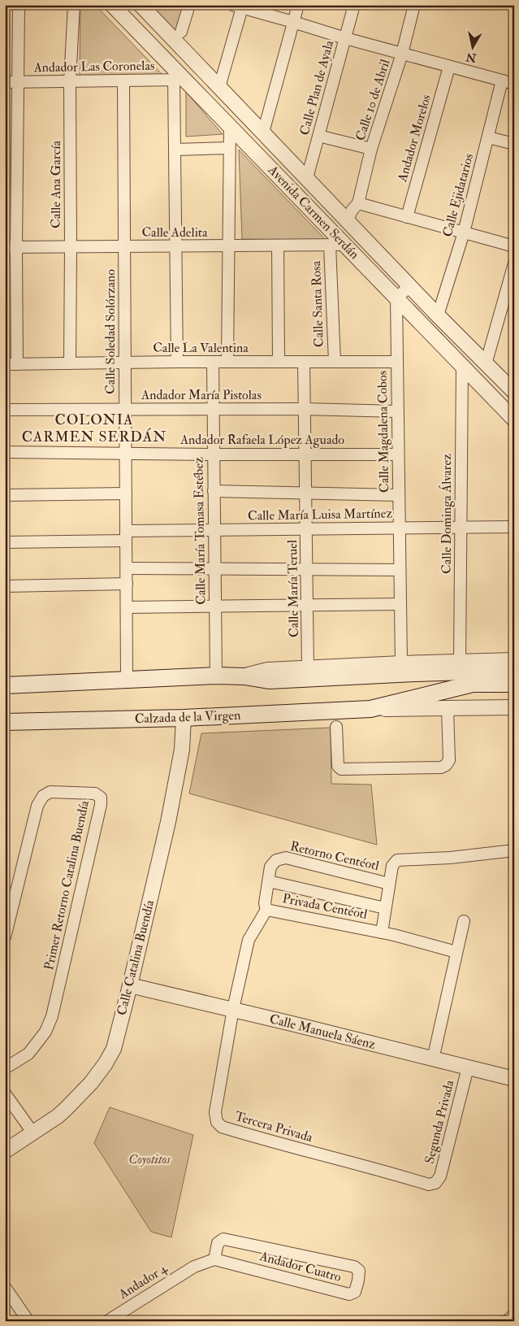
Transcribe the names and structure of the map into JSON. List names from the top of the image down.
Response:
{
  "streets": {
    "main road": ["Calzada de la Virgen"],
    "street": [
      "Andador Las Coronelas",
      "Calle Plan de Ayala",
      "Calle 10 de Abril",
      "Andador Morelos",
      "Calle Ana García",
      "Calle Ejidatarios",
      "Avenida Carmen Serdán",
      "Calle Adelita",
      "Calle Santa Rosa",
      "Calle Soledad Solórzano",
      "Calle La Valentina",
      "Andador María Pistolas",
      "Calle Magdalena Cobos",
      "Andador Rafaela López Aguado",
      "Calle Dominga Álvarez",
      "Calle María Luisa Martínez",
      "Calle María Tomasa Estébez",
      "Calle María Teruel",
      "Retorno Centéotl",
      "Primer Retorno Catalina Buendía",
      "Privada Centéotl",
      "Calle Catalina Buendía",
      "Calle Manuela Sáenz",
      "Segunda Privada",
      "Tercera Privada",
      "Andador Cuatro",
      "Andador 4"
    ]
  },
  "crossings": [
    ["Andador Las Coronelas", "Calle Ana García"],
    ["Andador Las Coronelas", "Avenida Carmen Serdán"],
    ["Andador Las Coronelas", "Calle Soledad Solórzano"],
    ["Calle Plan de Ayala", "Avenida Carmen Serdán"],
    ["Calle 10 de Abril", "Avenida Carmen Serdán"],
    ["Calle Ana García", "Calle Adelita"],
    ["Calle Ana García", "Calle La Valentina"],
    ["Calle Ejidatarios", "Avenida Carmen Serdán"],
    ["Avenida Carmen Serdán", "Calle Adelita"],
    ["Avenida Carmen Serdán", "Calle Magdalena Cobos"],
    ["Avenida Carmen Serdán", "Calle Dominga Álvarez"],
    ["Calle Adelita", "Calle Santa Rosa"],
    ["Calle Adelita", "Calle Soledad Solórzano"],
    ["Calle Santa Rosa", "Calle La Valentina"],
    ["Calle Soledad Solórzano", "Calle La Valentina"],
    ["Calle Soledad Solórzano", "Andador María Pistolas"],
    ["Calle Soledad Solórzano", "Andador Rafaela López Aguado"],
    ["Calle Soledad Solórzano", "Calle María Luisa Martínez"],
    ["Calle La Valentina", "Calle Magdalena Cobos"],
    ["Calle La Valentina", "Calle María Tomasa Estébez"],
    ["Calle La Valentina", "Calle María Teruel"],
    ["Andador María Pistolas", "Calle Magdalena Cobos"],
    ["Andador María Pistolas", "Calle María Tomasa Estébez"],
    ["Andador María Pistolas", "Calle María Teruel"],
    ["Calle Magdalena Cobos", "Andador Rafaela López Aguado"],
    ["Calle Magdalena Cobos", "Calle María Luisa Martínez"],
    ["Andador Rafaela López Aguado", "Calle María Tomasa Estébez"],
    ["Andador Rafaela López Aguado", "Calle María Teruel"],
    ["Calle Dominga Álvarez", "Calle María Luisa Martínez"],
    ["Calle María Luisa Martínez", "Calle María Tomasa Estébez"],
    ["Calle María Luisa Martínez", "Calle María Teruel"],
    ["Calzada de la Virgen", "Calle Catalina Buendía"],
    ["Retorno Centéotl", "Privada Centéotl"],
    ["Privada Centéotl", "Calle Manuela Sáenz"],
    ["Privada Centéotl", "Tercera Privada"],
    ["Calle Catalina Buendía", "Calle Manuela Sáenz"],
    ["Calle Manuela Sáenz", "Segunda Privada"],
    ["Calle Manuela Sáenz", "Tercera Privada"],
    ["Segunda Privada", "Tercera Privada"],
    ["Andador Cuatro", "Andador 4"]
  ],
  "districts": ["COLONIA CARMEN SERDÁN"],
  "parks": ["Coyotitos"],
  "north": "bottom"
}
